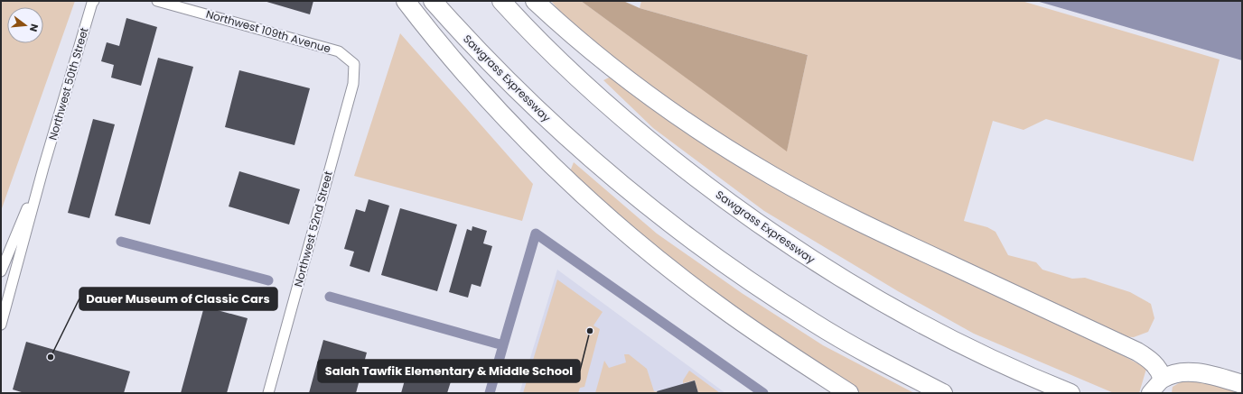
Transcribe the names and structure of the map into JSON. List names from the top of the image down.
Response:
{
  "streets": {
    "highway": ["Sawgrass Expressway"],
    "street": ["Northwest 109th Avenue", "Northwest 50th Street", "Northwest 52nd Street"]
  },
  "crossings": [
    ["Northwest 109th Avenue", "Northwest 52nd Street"]
  ],
  "places": ["Salah Tawfik Elementary & Middle School", "Dauer Museum of Classic Cars"],
  "north": "right"
}
